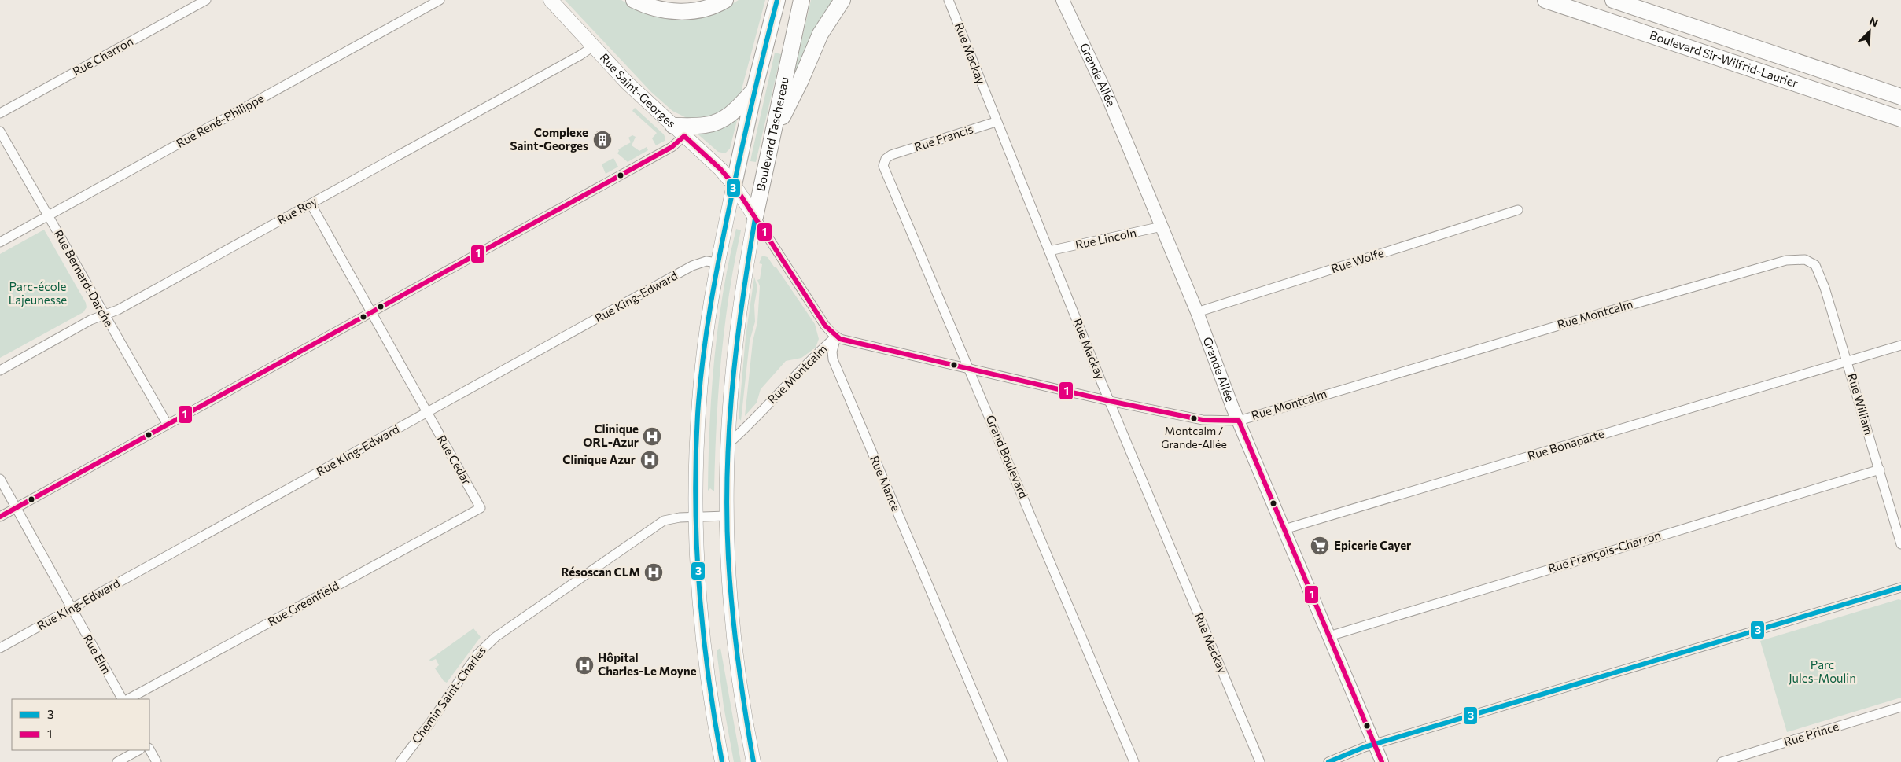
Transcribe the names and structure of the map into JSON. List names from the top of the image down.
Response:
{
  "streets": {
    "highway": ["Boulevard Sir-Wilfrid-Laurier", "Boulevard Taschereau"],
    "main road": ["Grande Allée", "Rue Saint-Georges"],
    "street": [
      "Rue Mackay",
      "Rue Charron",
      "Rue René-Philippe",
      "Rue Francis",
      "Rue Roy",
      "Rue Lincoln",
      "Rue Wolfe",
      "Rue Bernard-Darche",
      "Rue King-Edward",
      "Rue Montcalm",
      "Rue William",
      "Rue Bonaparte",
      "Grand Boulevard",
      "Rue Cedar",
      "Rue Mance",
      "Rue François-Charron",
      "Rue Greenfield",
      "Rue Elm",
      "Chemin Saint-Charles",
      "Rue Prince"
    ]
  },
  "crossings": [
    ["Rue Mackay", "Rue Francis"],
    ["Rue Mackay", "Rue Lincoln"],
    ["Rue Mackay", "Rue Montcalm"],
    ["Grande Allée", "Rue Lincoln"],
    ["Grande Allée", "Rue Wolfe"],
    ["Grande Allée", "Rue Montcalm"],
    ["Grande Allée", "Rue Bonaparte"],
    ["Grande Allée", "Rue François-Charron"],
    ["Rue Saint-Georges", "Boulevard Taschereau"],
    ["Rue Saint-Georges", "Rue Roy"],
    ["Rue René-Philippe", "Rue Bernard-Darche"],
    ["Boulevard Taschereau", "Rue Montcalm"],
    ["Boulevard Taschereau", "Chemin Saint-Charles"],
    ["Rue Francis", "Grand Boulevard"],
    ["Rue Roy", "Rue Bernard-Darche"],
    ["Rue Roy", "Rue Cedar"],
    ["Rue King-Edward", "Rue Cedar"],
    ["Rue King-Edward", "Rue Elm"],
    ["Rue Montcalm", "Rue William"],
    ["Rue Montcalm", "Grand Boulevard"],
    ["Rue Montcalm", "Rue Mance"],
    ["Rue William", "Rue Bonaparte"],
    ["Rue William", "Rue François-Charron"],
    ["Rue Cedar", "Rue Greenfield"]
  ],
  "parks": ["Parc-école Lajeunesse", "Parc Jules-Moulin"],
  "places": {
    "building": ["Complexe Saint-Georges"],
    "other": ["Montcalm / Grande-Allée"],
    "hospital": [
      "Clinique ORL-Azur",
      "Clinique Azur",
      "Résoscan CLM",
      "Hôpital Charles-Le Moyne"
    ],
    "supermarket": ["Epicerie Cayer"]
  },
  "lines": ["transit line 3", "transit line 1"],
  "legend": ["3", "1"],
  "north": "top right"
}
